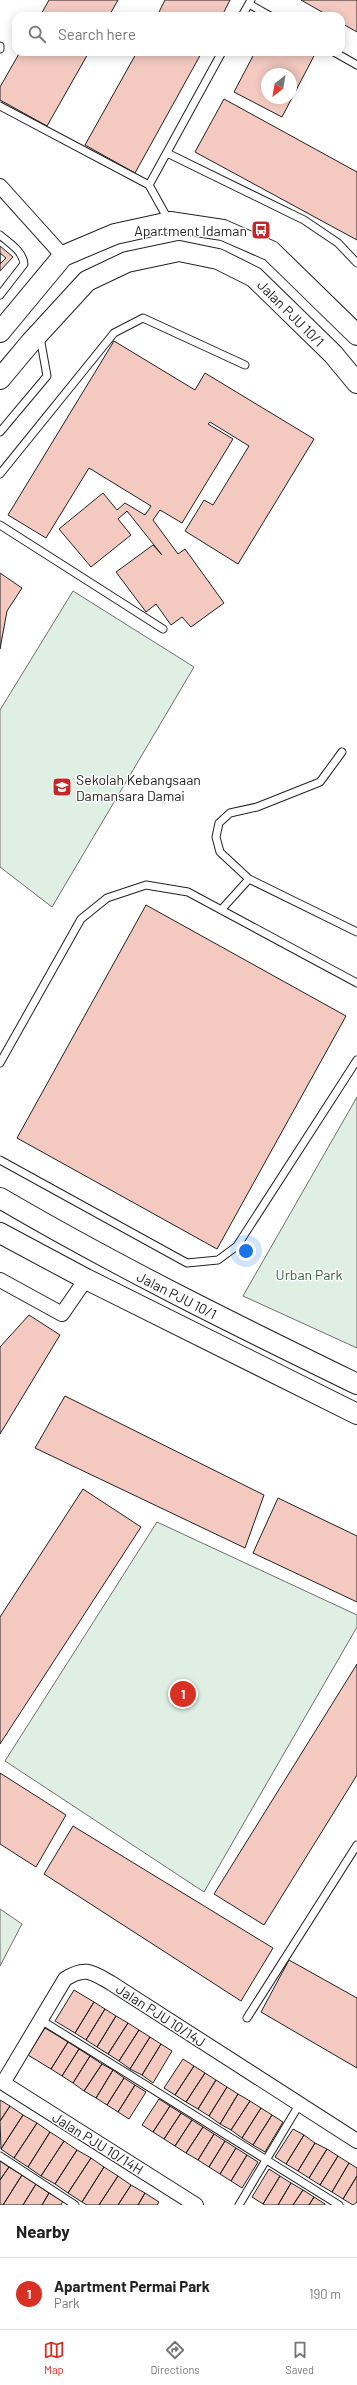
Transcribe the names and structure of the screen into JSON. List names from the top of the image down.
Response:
{
  "streets": {
    "street": ["Jalan PJU 10/1", "Jalan PJU 10/14J", "Jalan PJU 10/14H"]
  },
  "crossings": [
    ["Jalan PJU 10/14J", "Jalan PJU 10/14H"]
  ],
  "parks": ["Urban Park"],
  "places": {
    "bus stop": ["Apartment Idaman"],
    "school or university": ["Sekolah Kebangsaan Damansara Damai"]
  },
  "north": "bottom left",
  "page": {
    "search": "Search here",
    "pins": "1",
    "heading": "Nearby",
    "list": [
      {
        "mark": "1",
        "name": "Apartment Permai Park",
        "note": "Park",
        "value": "190 m"
      }
    ],
    "nav": ["Map", "Directions", "Saved"]
  }
}
